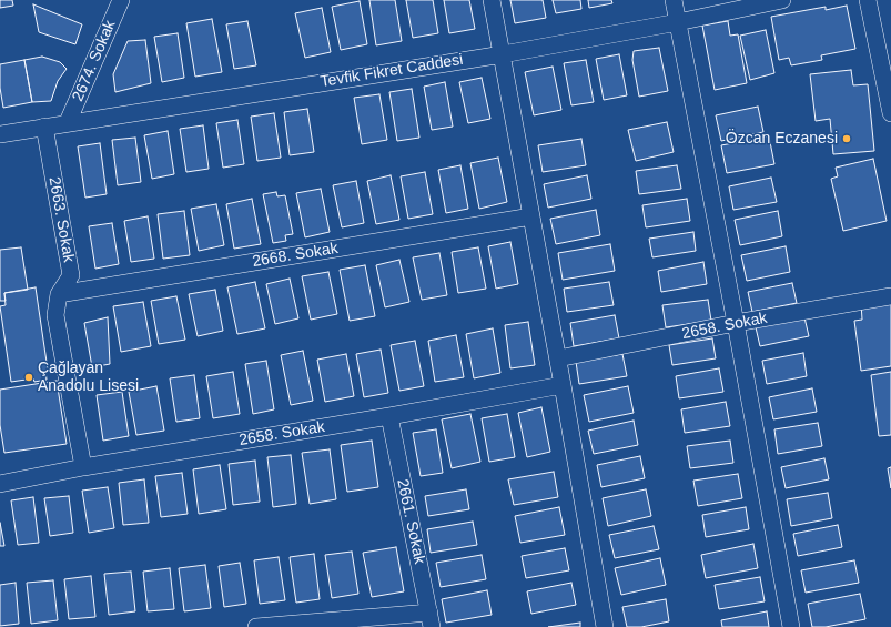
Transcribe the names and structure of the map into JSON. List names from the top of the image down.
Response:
{
  "streets": {
    "street": [
      "2674. Sokak",
      "Tevfik Fikret Caddesi",
      "2663. Sokak",
      "2668. Sokak",
      "2658. Sokak",
      "2661. Sokak"
    ]
  },
  "crossings": [
    ["2674. Sokak", "Tevfik Fikret Caddesi"],
    ["Tevfik Fikret Caddesi", "2663. Sokak"],
    ["2663. Sokak", "2668. Sokak"],
    ["2663. Sokak", "2658. Sokak"],
    ["2658. Sokak", "2661. Sokak"]
  ],
  "places": ["Özcan Eczanesi", "Çağlayan Anadolu Lisesi"]
}
